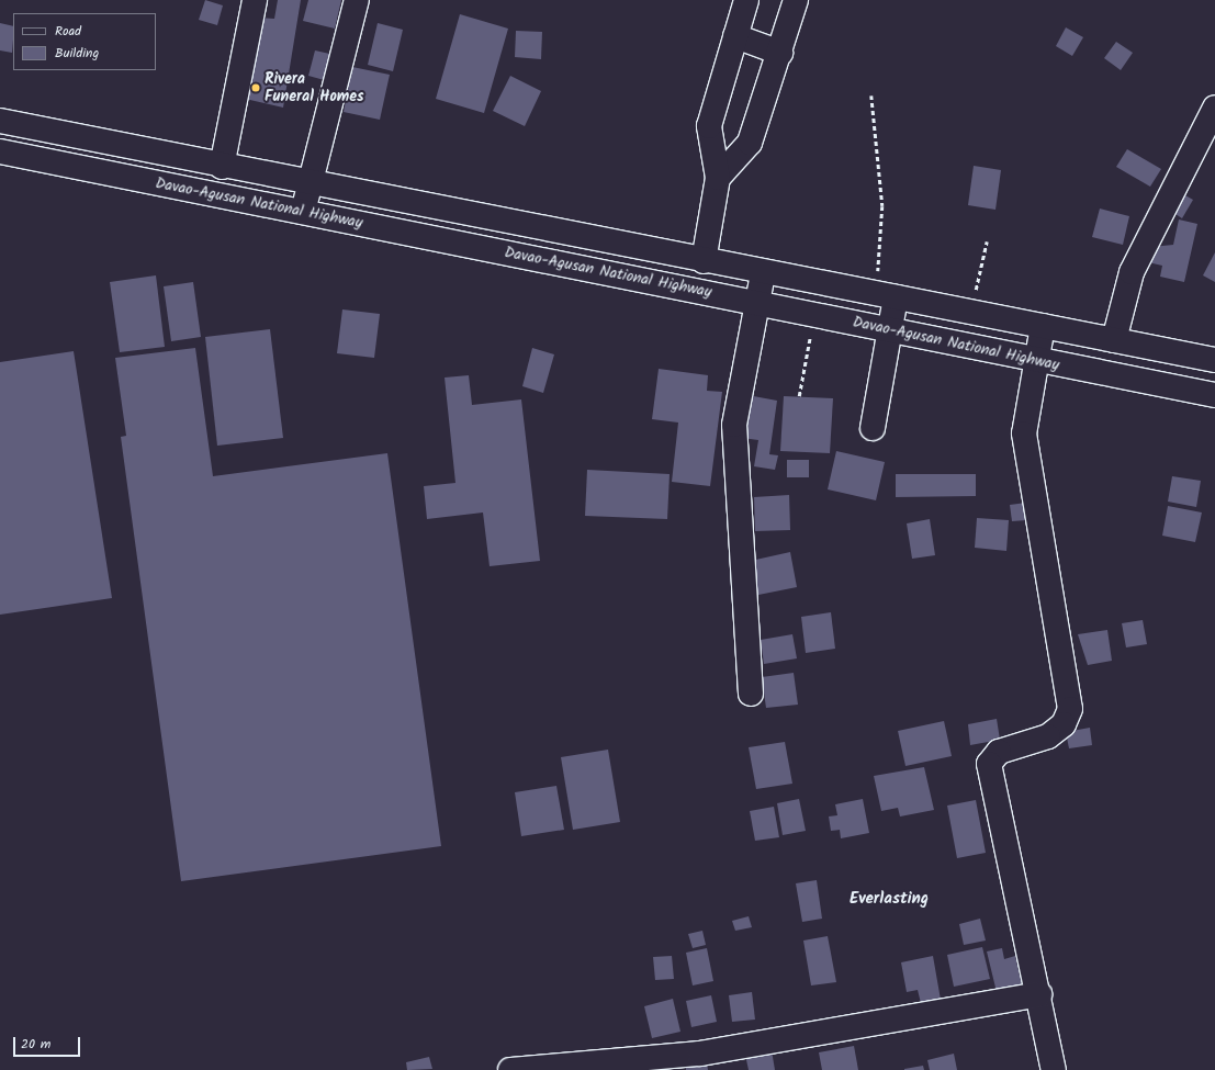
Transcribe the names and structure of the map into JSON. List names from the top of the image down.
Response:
{
  "streets": {
    "main road": ["Davao-Agusan National Highway"]
  },
  "districts": ["Everlasting"],
  "places": ["Rivera Funeral Homes"],
  "legend": ["Road", "Building"],
  "scale_bar": "20 m"
}
